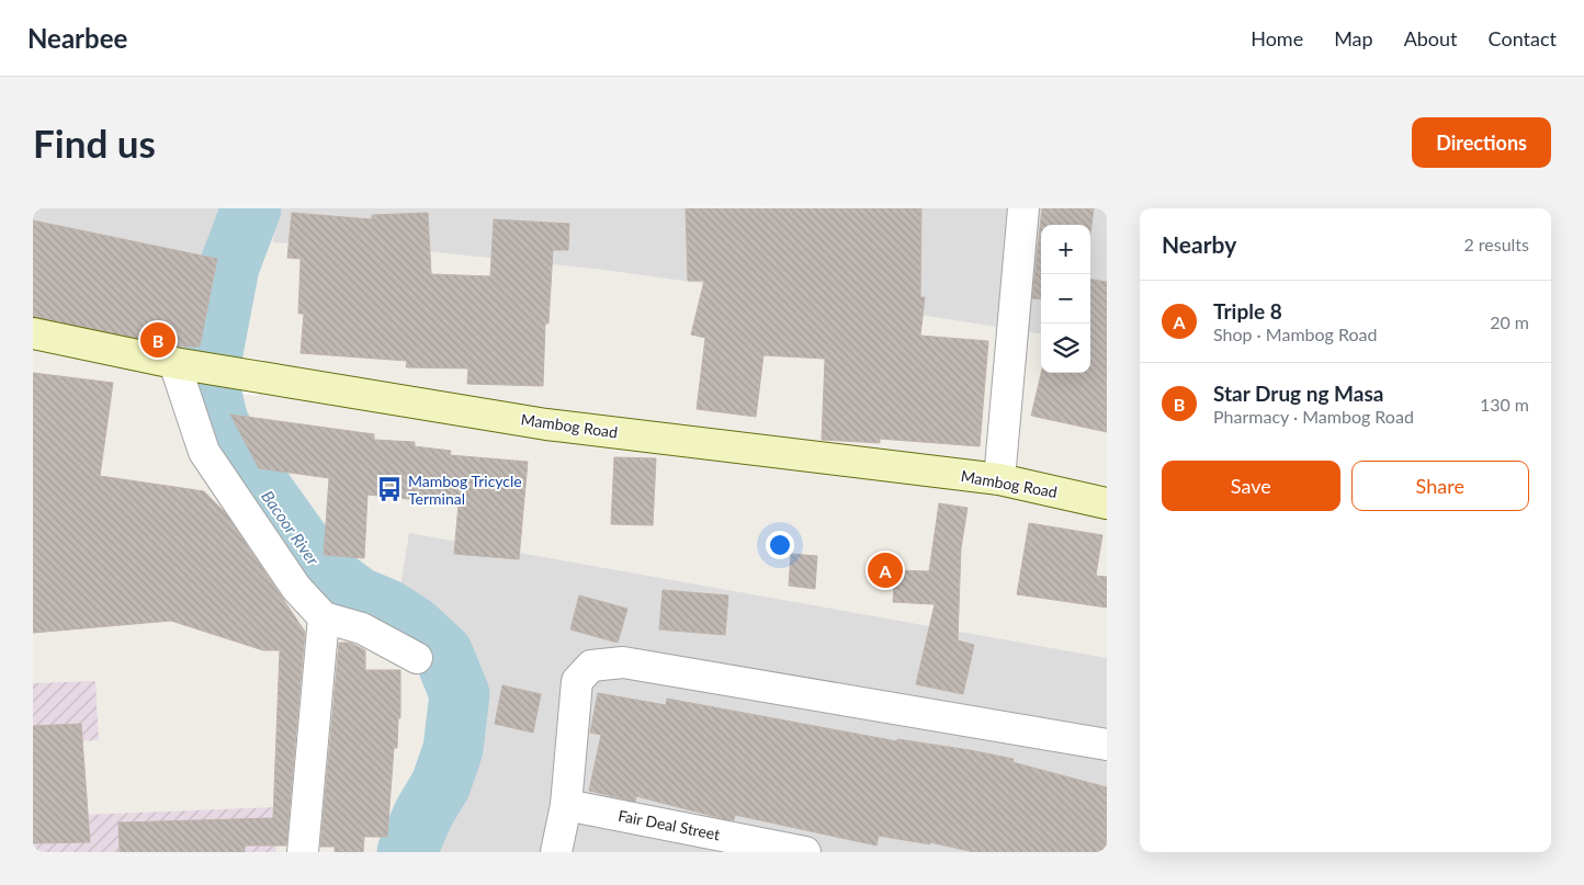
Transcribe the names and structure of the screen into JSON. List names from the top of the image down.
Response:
{
  "streets": {
    "main road": ["Mambog Road"],
    "street": ["Fair Deal Street"]
  },
  "water": ["Bacoor River"],
  "places": {
    "bus stop": ["Mambog Tricycle Terminal"]
  },
  "page": {
    "header": "Nearbee",
    "nav": [
      "Home",
      "Map",
      "About",
      "Contact"
    ],
    "buttons": [
      "Directions",
      ["Save", "Share"]
    ],
    "title": "Find us",
    "heading": ["Nearby", "2 results"],
    "map_buttons": ["+", "−"],
    "list": [
      {
        "mark": "A",
        "name": "Triple 8",
        "note": "Shop · Mambog Road",
        "value": "20 m"
      },
      {
        "mark": "B",
        "name": "Star Drug ng Masa",
        "note": "Pharmacy · Mambog Road",
        "value": "130 m"
      }
    ],
    "pins": ["B", "A"]
  }
}
